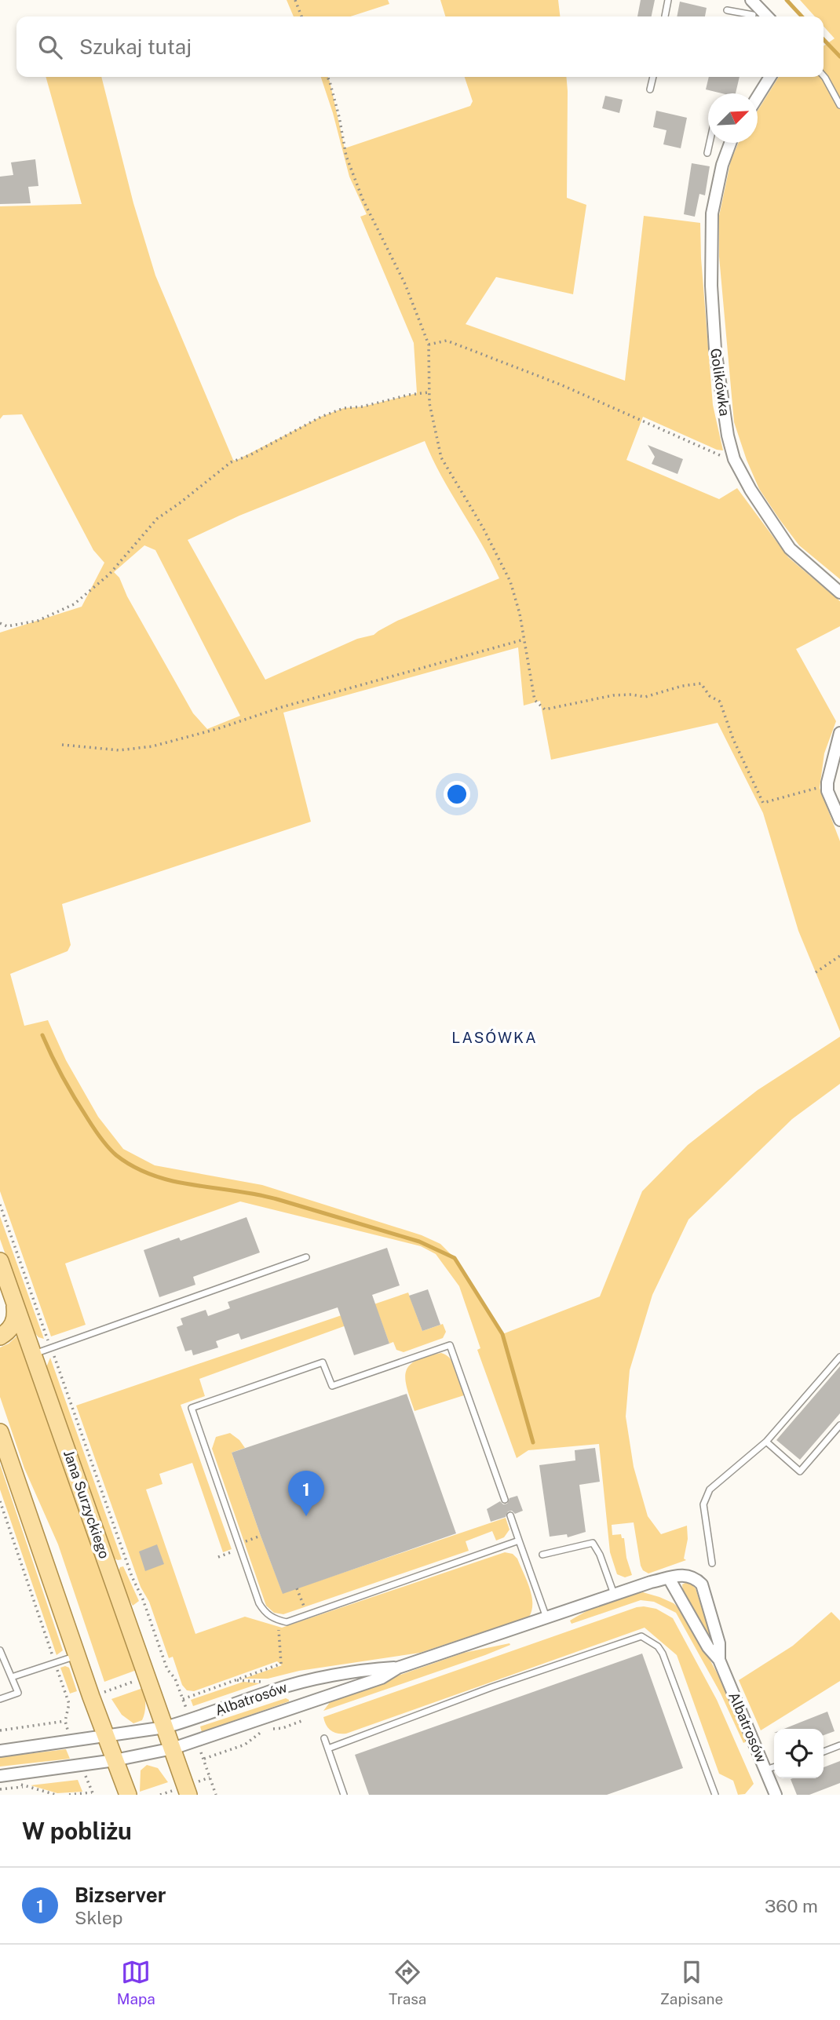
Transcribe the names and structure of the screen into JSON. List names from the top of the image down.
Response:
{
  "streets": {
    "main road": ["Jana Surzyckiego"],
    "street": ["Golikówka", "Albatrosów"]
  },
  "crossings": [
    ["Jana Surzyckiego", "Albatrosów"]
  ],
  "districts": ["LASÓWKA"],
  "north": "top right",
  "page": {
    "search": "Szukaj tutaj",
    "pins": "1",
    "heading": "W pobliżu",
    "list": [
      {
        "mark": "1",
        "name": "Bizserver",
        "note": "Sklep",
        "value": "360 m"
      }
    ],
    "nav": ["Mapa", "Trasa", "Zapisane"]
  }
}
